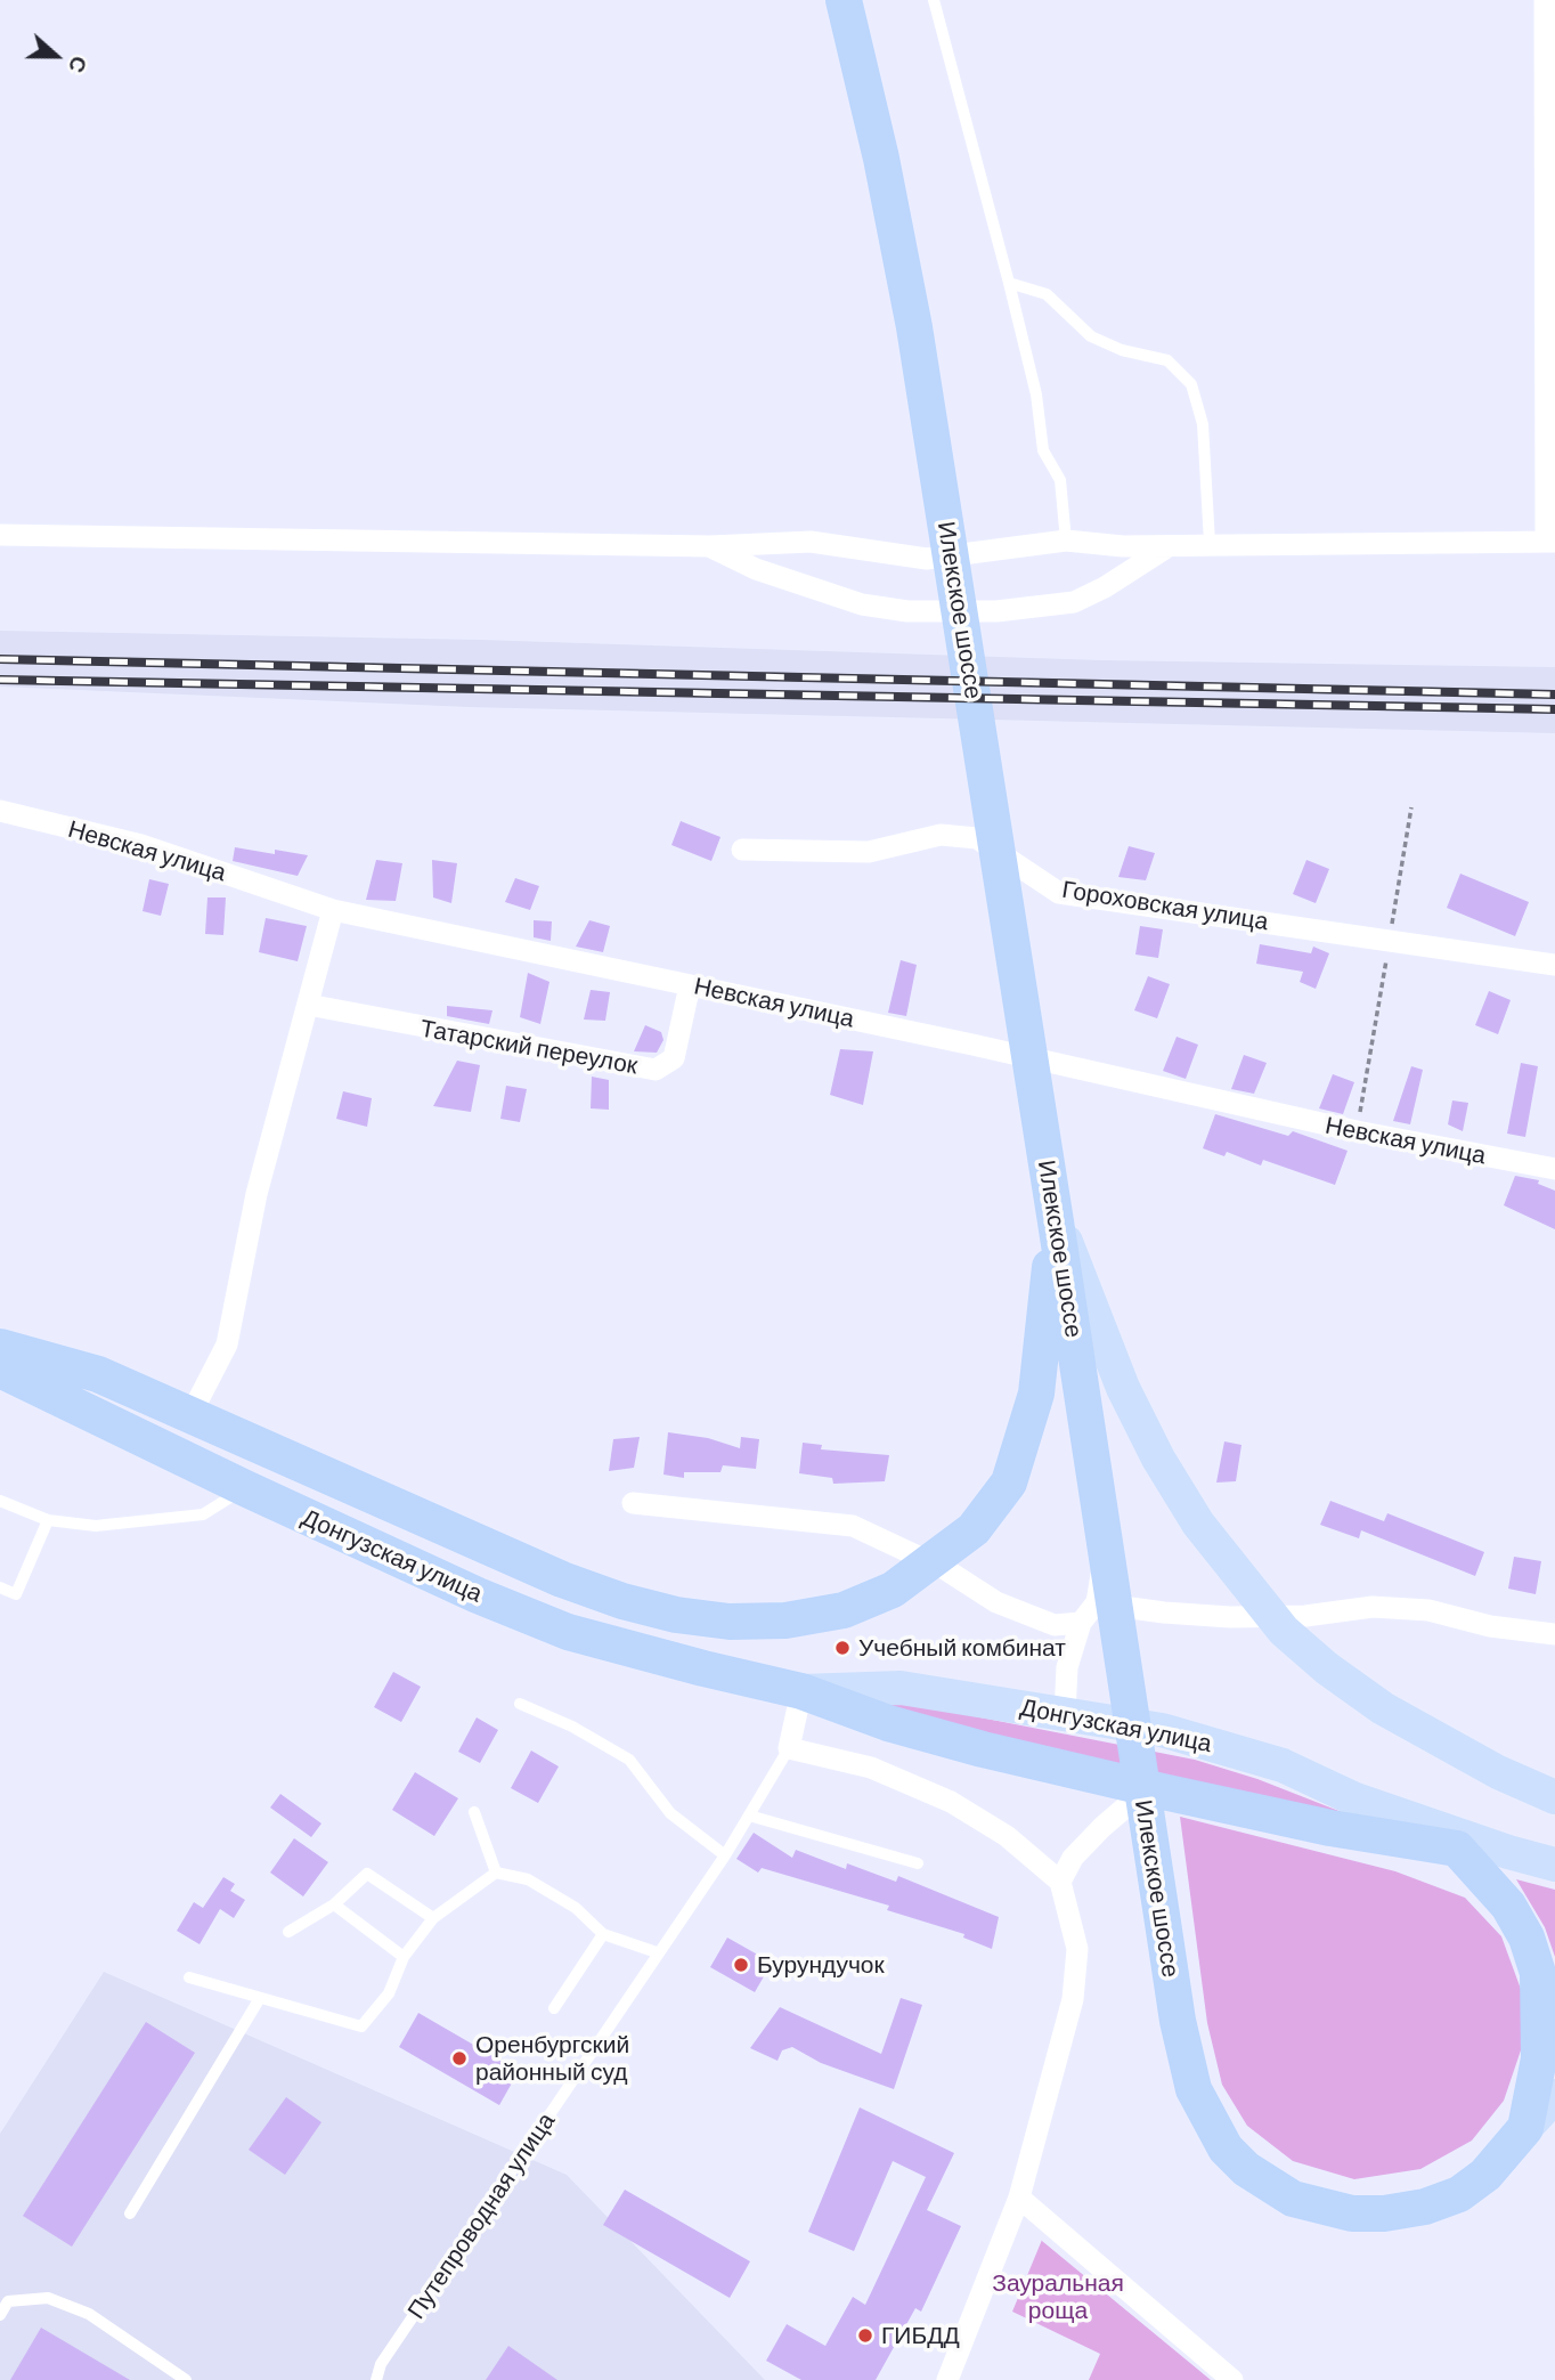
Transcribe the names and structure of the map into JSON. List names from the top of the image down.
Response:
{
  "streets": {
    "highway": ["Илекское шоссе", "Донгузская улица"],
    "street": ["Невская улица", "Гороховская улица", "Татарский переулок"],
    "lane": ["Путепроводная улица"]
  },
  "crossings": [
    ["Невская улица", "Татарский переулок"]
  ],
  "parks": ["Зауральная роща"],
  "places": [
    "Учебный комбинат",
    "Бурундучок",
    "Оренбургский районный суд",
    "ГИБДД"
  ],
  "north": "right"
}
